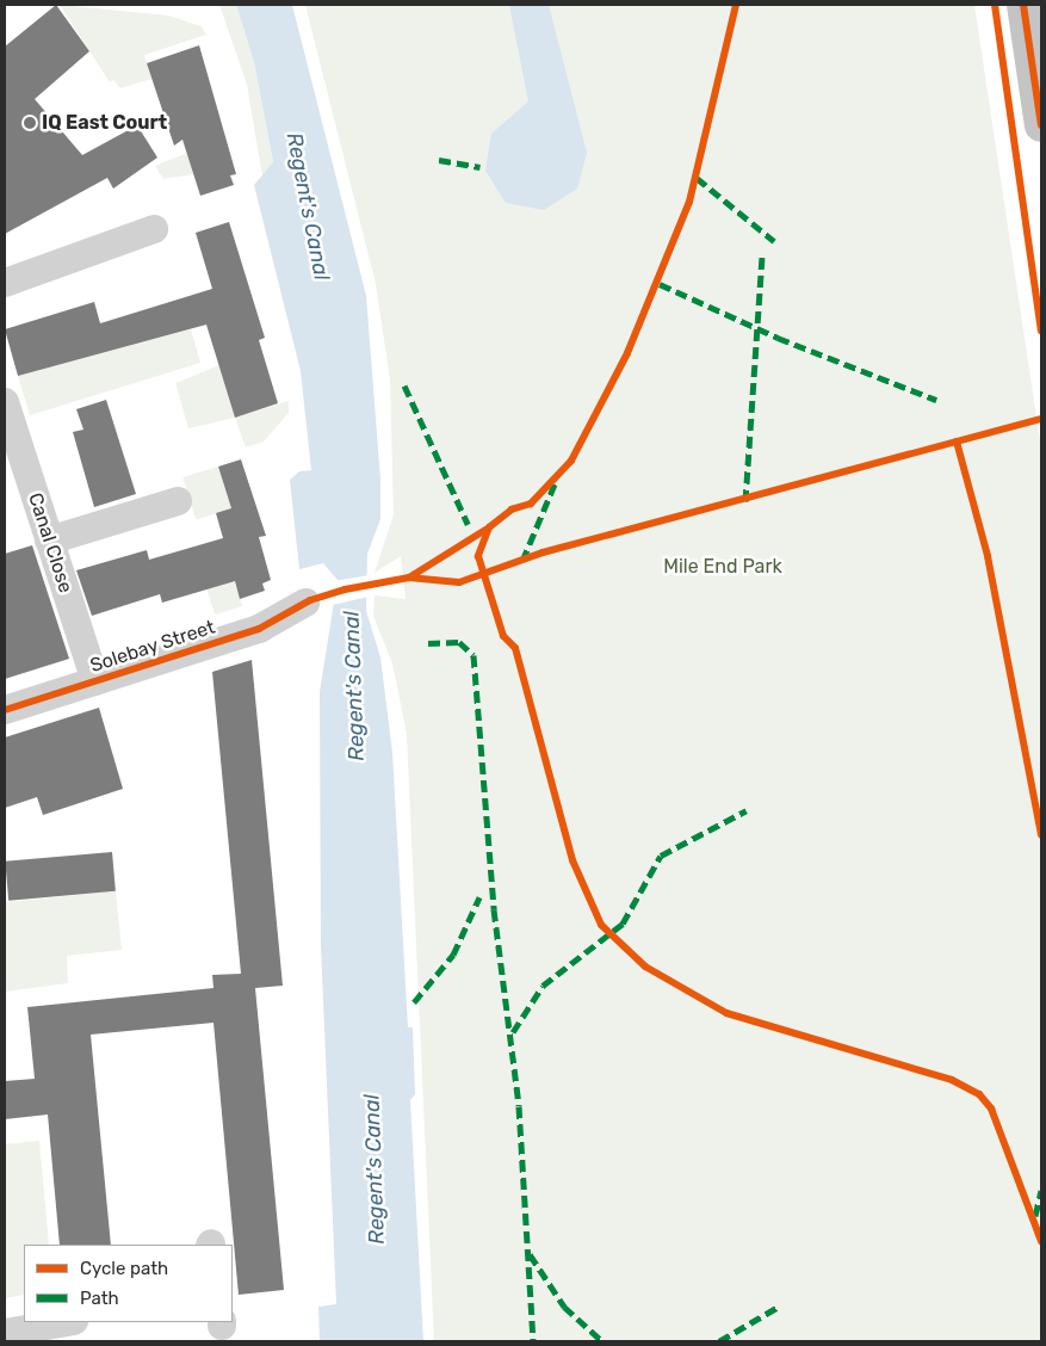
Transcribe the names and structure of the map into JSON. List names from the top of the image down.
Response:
{
  "streets": {
    "street": ["Canal Close", "Solebay Street"]
  },
  "crossings": [
    ["Canal Close", "Solebay Street"]
  ],
  "water": ["Regent's Canal"],
  "parks": ["Mile End Park"],
  "places": ["IQ East Court"],
  "legend": ["Cycle path", "Path"]
}
